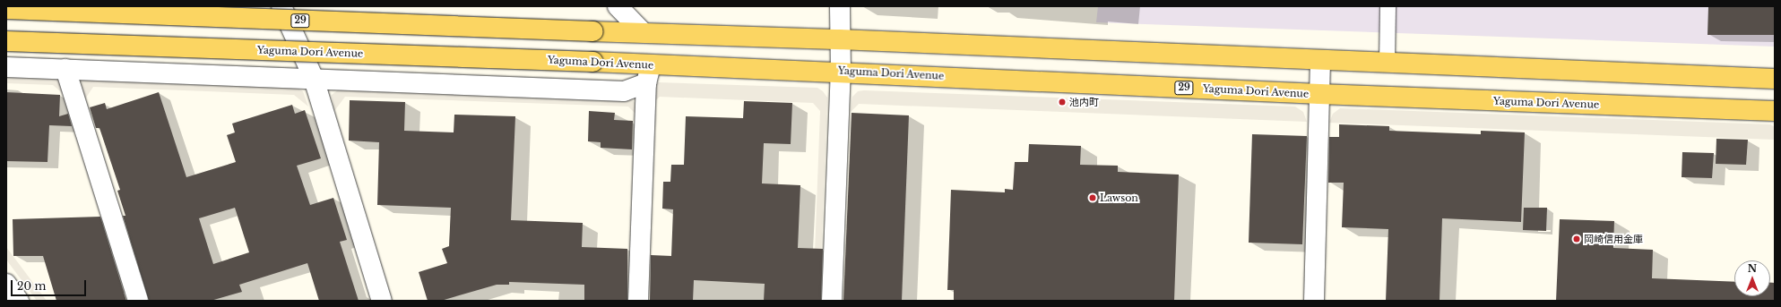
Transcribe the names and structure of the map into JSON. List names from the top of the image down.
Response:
{
  "streets": {
    "main road": ["29", "Yaguma Dori Avenue"]
  },
  "places": ["池内町", "Lawson", "岡崎信用金庫"],
  "scale_bar": "20 m",
  "north": "top"
}
